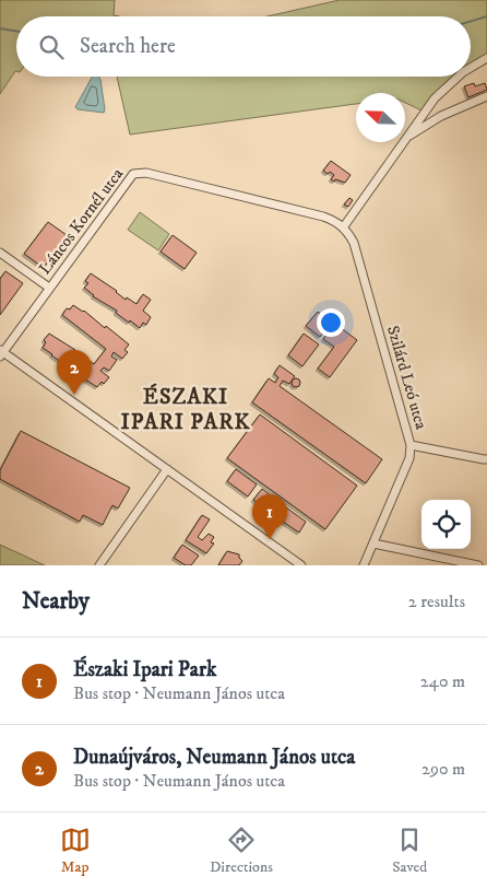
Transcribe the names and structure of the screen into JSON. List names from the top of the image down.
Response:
{
  "streets": {
    "street": ["Láncos Kornél utca", "Szilárd Leó utca"]
  },
  "crossings": [
    ["Láncos Kornél utca", "Szilárd Leó utca"]
  ],
  "districts": ["ÉSZAKI IPARI PARK"],
  "north": "top left",
  "page": {
    "search": "Search here",
    "pins": ["2", "1"],
    "heading": ["Nearby", "2 results"],
    "list": [
      {
        "mark": "1",
        "name": "Északi Ipari Park",
        "note": "Bus stop · Neumann János utca",
        "value": "240 m"
      },
      {
        "mark": "2",
        "name": "Dunaújváros, Neumann János utca",
        "note": "Bus stop · Neumann János utca",
        "value": "290 m"
      }
    ],
    "nav": ["Map", "Directions", "Saved"]
  }
}
